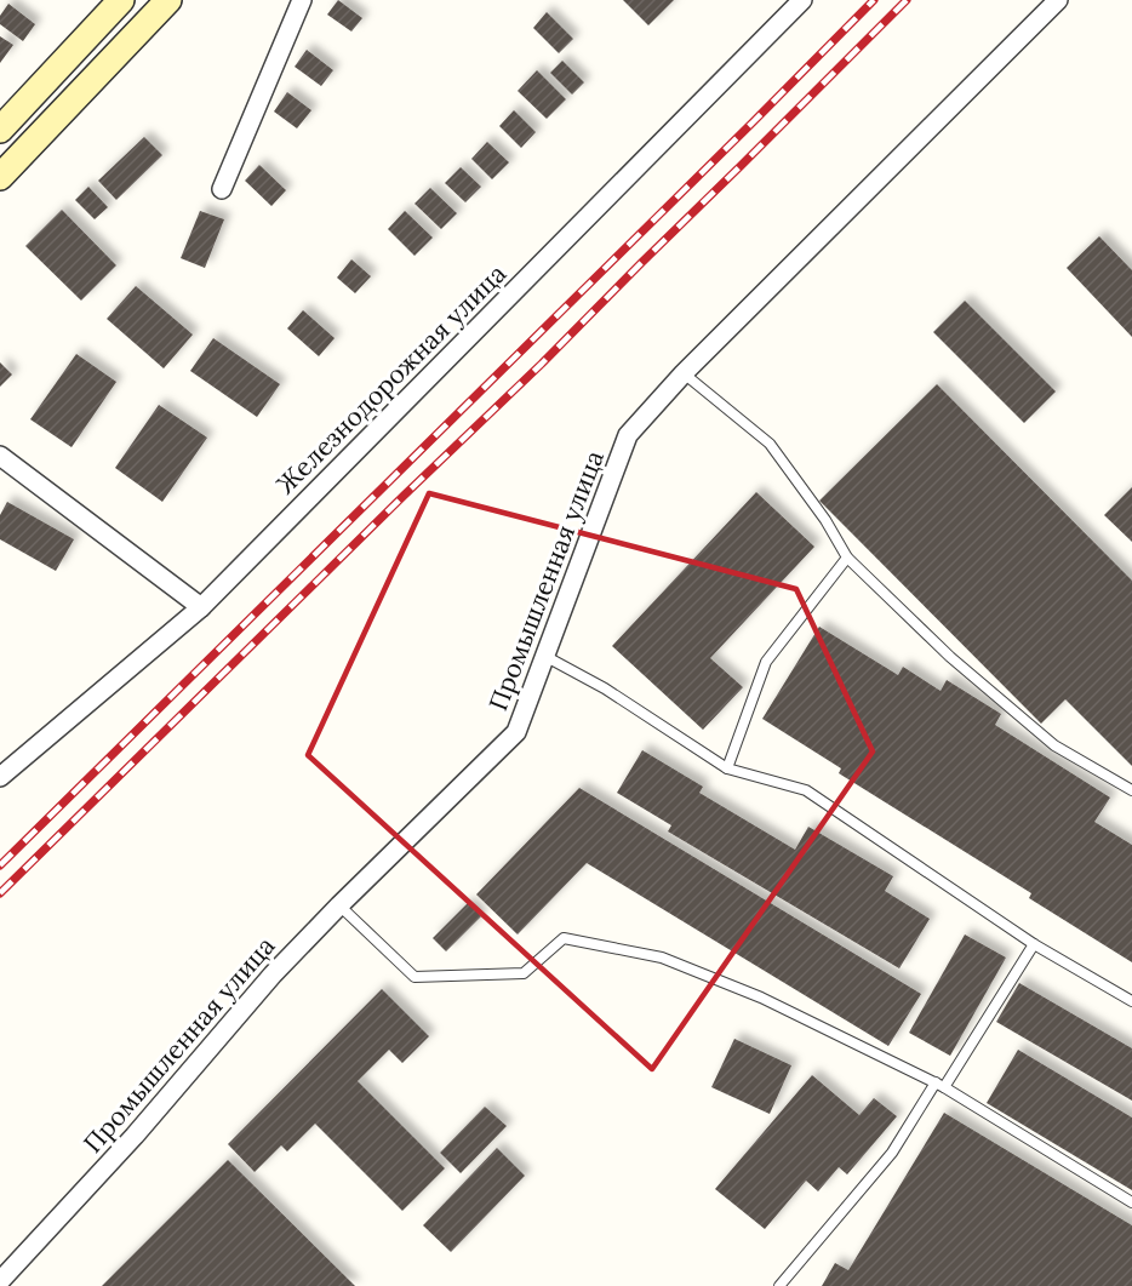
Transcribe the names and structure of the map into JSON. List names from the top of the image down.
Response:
{
  "streets": {
    "street": ["Железнодорожная улица", "Промышленная улица"]
  }
}
